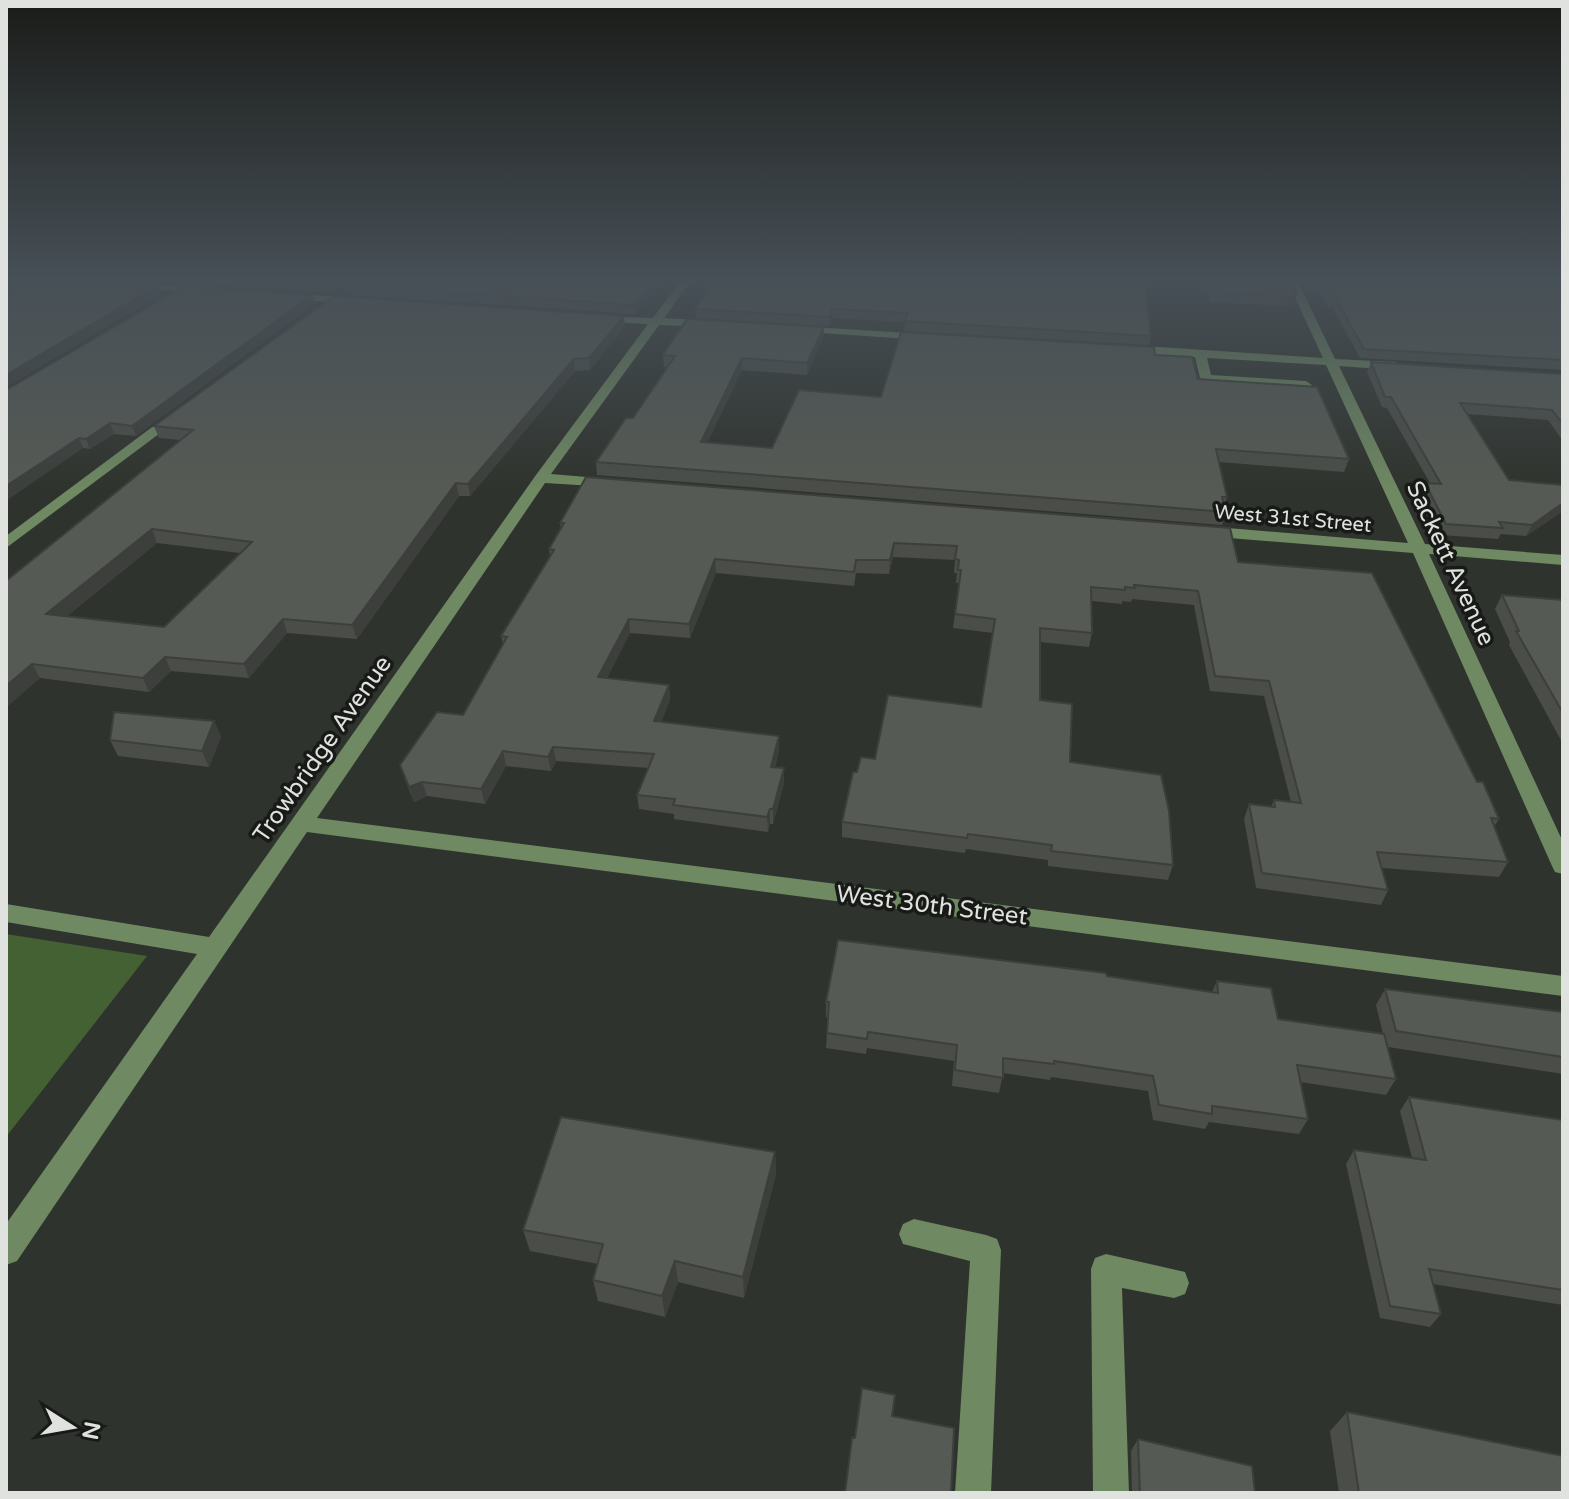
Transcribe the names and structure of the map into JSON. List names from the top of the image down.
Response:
{
  "streets": {
    "street": [
      "West 31st Street",
      "Sackett Avenue",
      "Trowbridge Avenue",
      "West 30th Street"
    ]
  },
  "crossings": [
    ["West 31st Street", "Sackett Avenue"],
    ["Trowbridge Avenue", "West 30th Street"]
  ],
  "north": "right"
}
